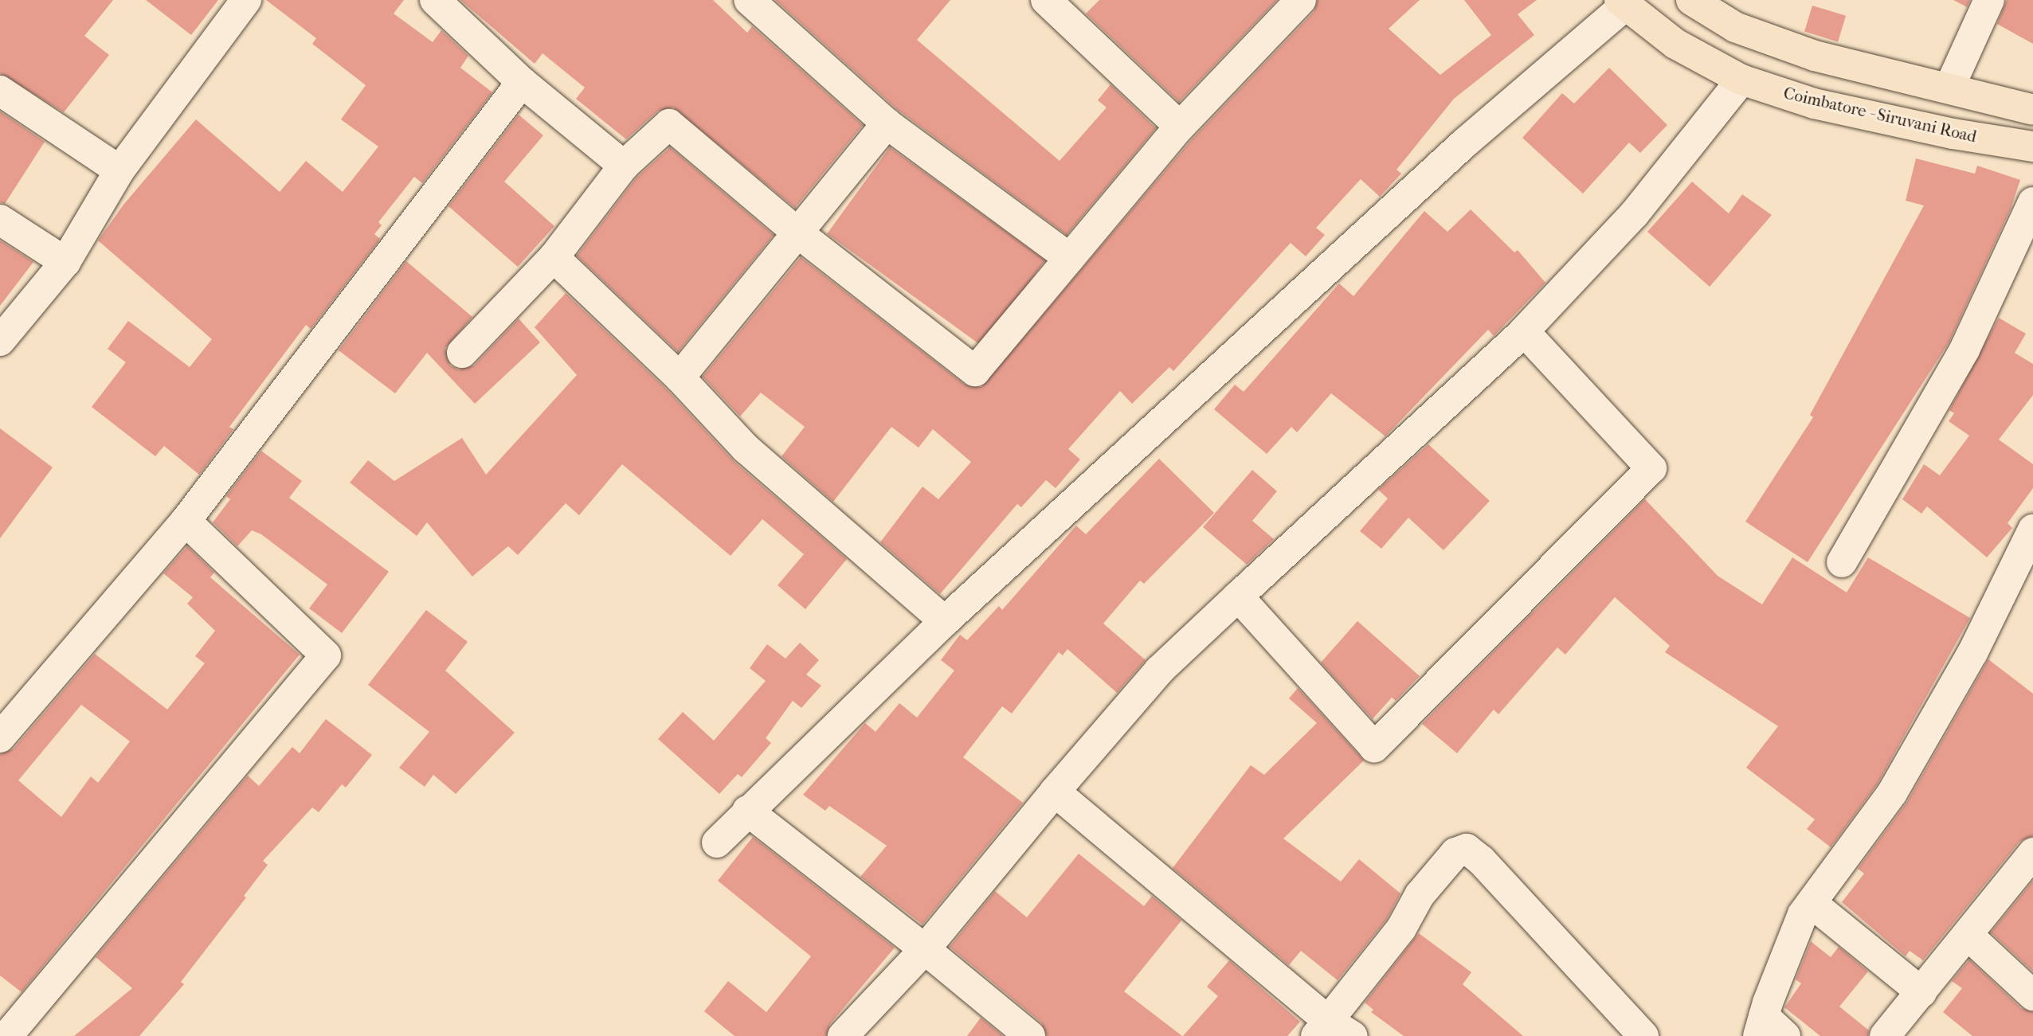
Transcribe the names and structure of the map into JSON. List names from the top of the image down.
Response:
{
  "streets": {
    "main road": ["Coimbatore - Siruvani Road"]
  }
}
